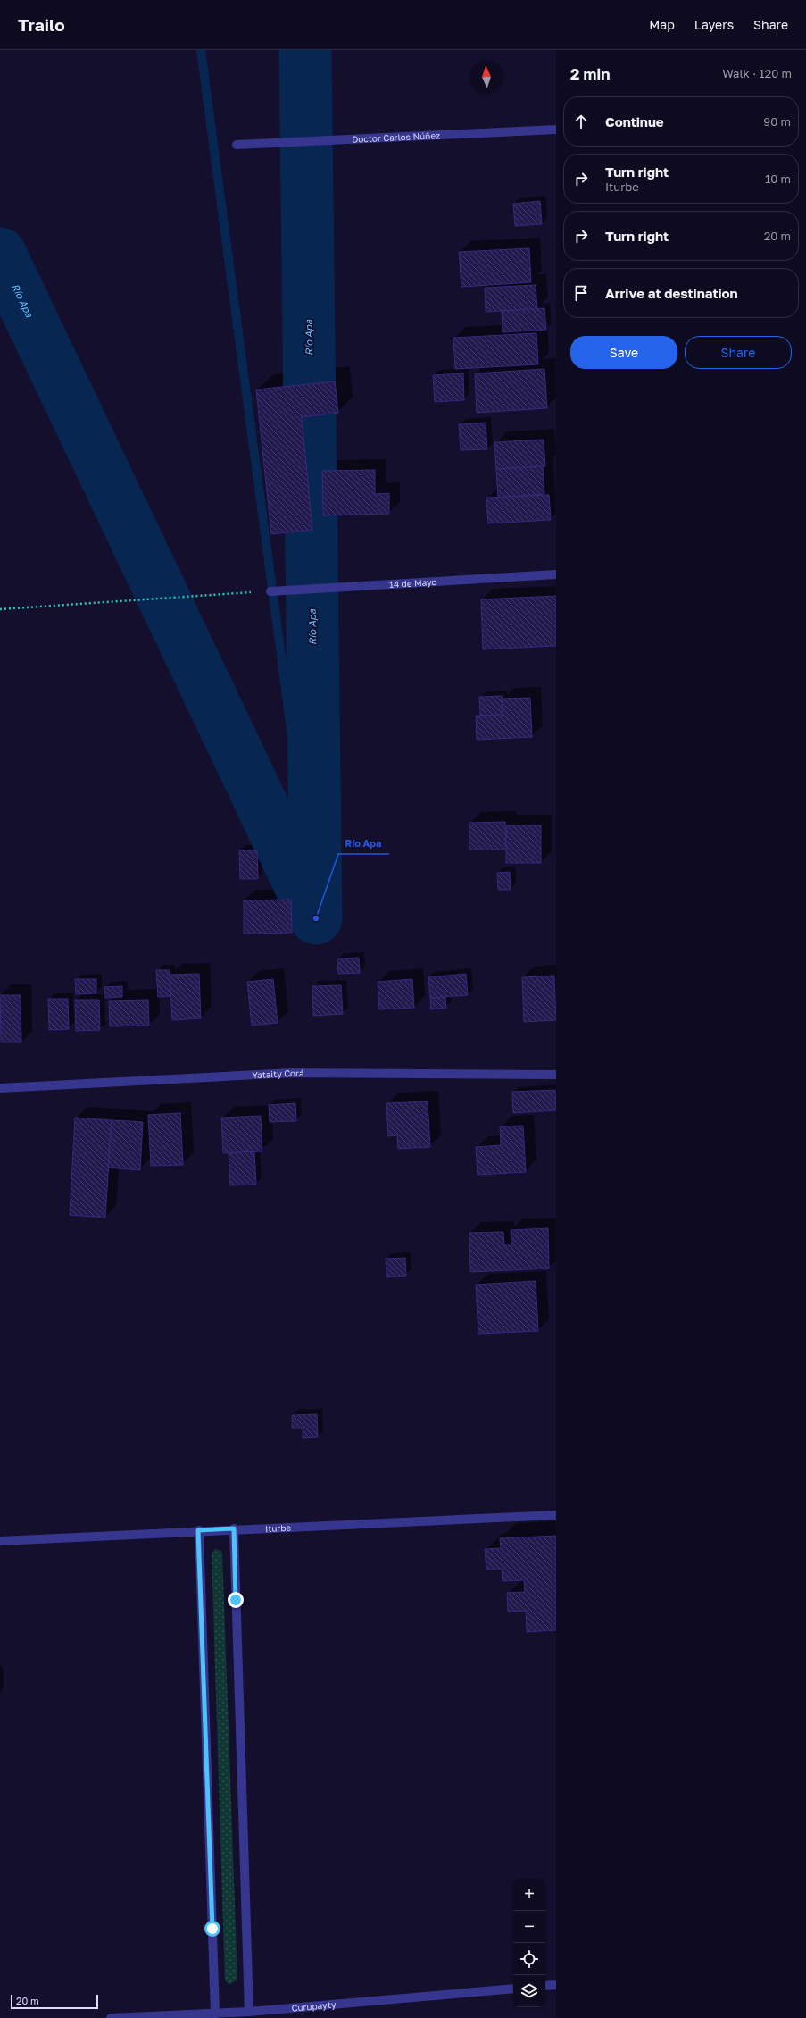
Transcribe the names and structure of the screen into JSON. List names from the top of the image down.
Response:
{
  "streets": {
    "street": [
      "Doctor Carlos Núñez",
      "14 de Mayo",
      "Yataity Corá",
      "Iturbe",
      "Curupayty"
    ]
  },
  "water": ["Río Apa"],
  "places": ["Río Apa"],
  "scale_bar": "20 m",
  "north": "top",
  "page": {
    "header": "Trailo",
    "nav": ["Map", "Layers", "Share"],
    "heading": ["2 min", "Walk · 120 m"],
    "list": [
      ["Continue", "90 m"],
      ["Turn right", "Iturbe", "10 m"],
      ["Turn right", "20 m"],
      "Arrive at destination"
    ],
    "buttons": ["Save", "Share"],
    "map_buttons": ["+", "−"],
    "scale": "20 m"
  }
}
